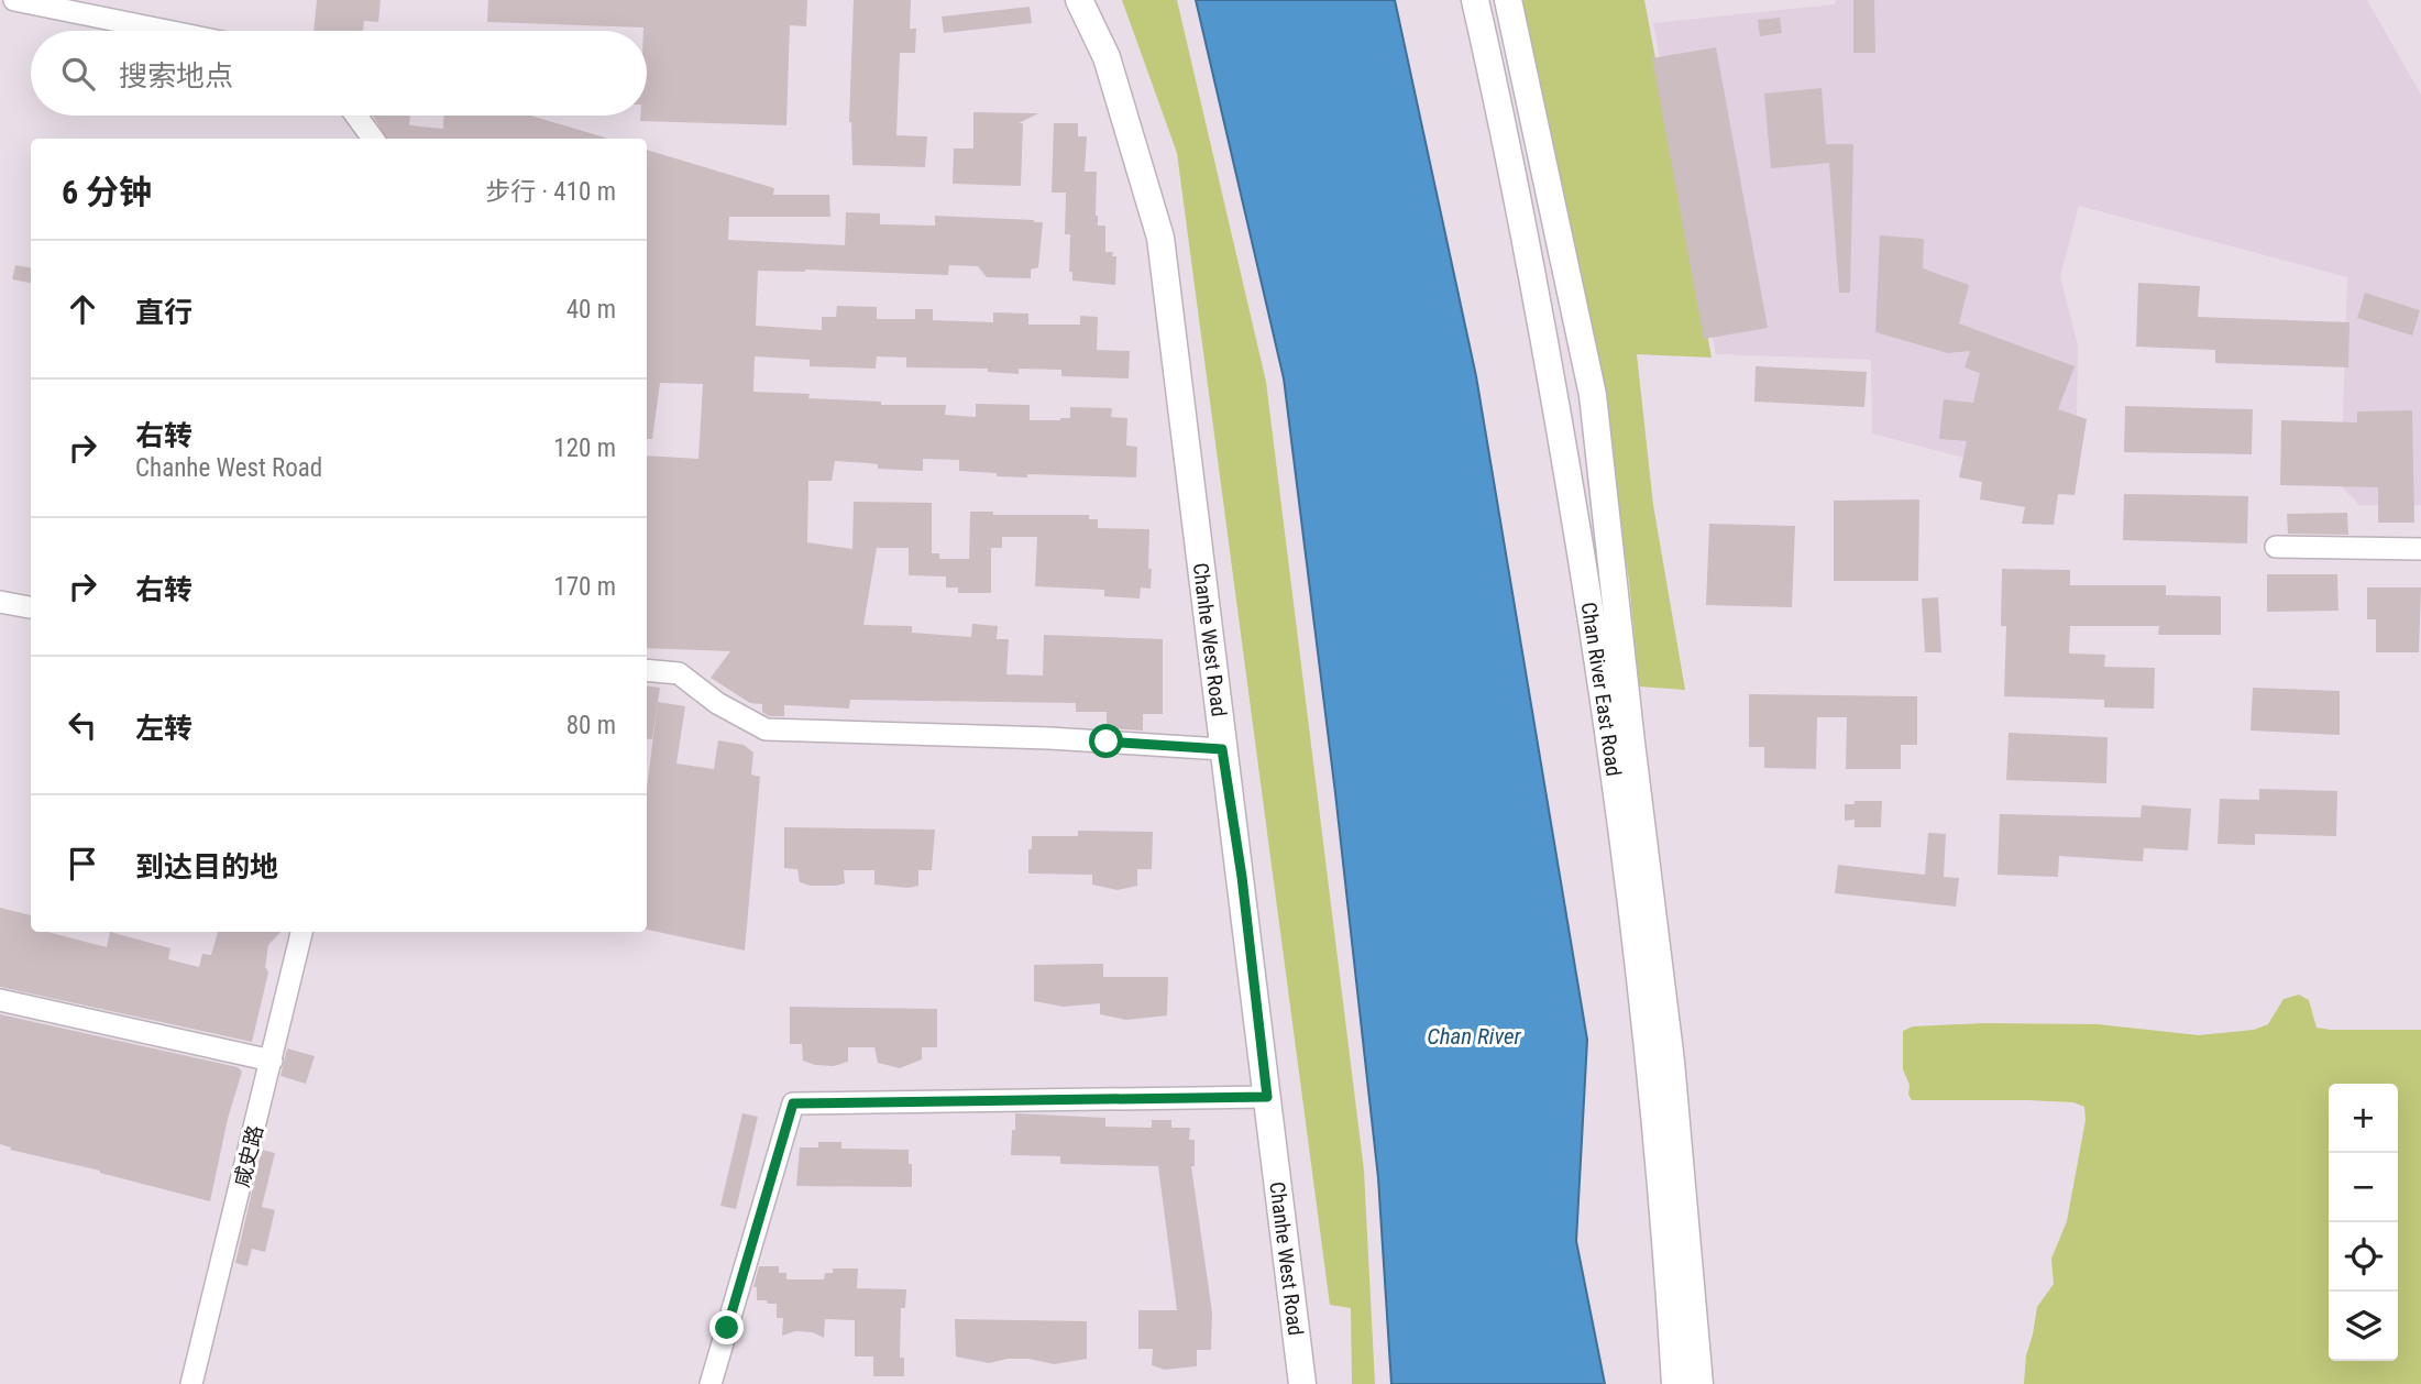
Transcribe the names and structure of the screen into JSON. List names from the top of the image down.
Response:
{
  "streets": {
    "street": ["Chanhe West Road", "Chan River East Road", "咸史路"]
  },
  "water": ["Chan River"],
  "page": {
    "search": "搜索地点",
    "heading": ["6 分钟", "步行 · 410 m"],
    "list": [
      ["直行", "40 m"],
      ["右转", "Chanhe West Road", "120 m"],
      ["右转", "170 m"],
      ["左转", "80 m"],
      "到达目的地"
    ],
    "map_buttons": ["+", "−"]
  }
}
